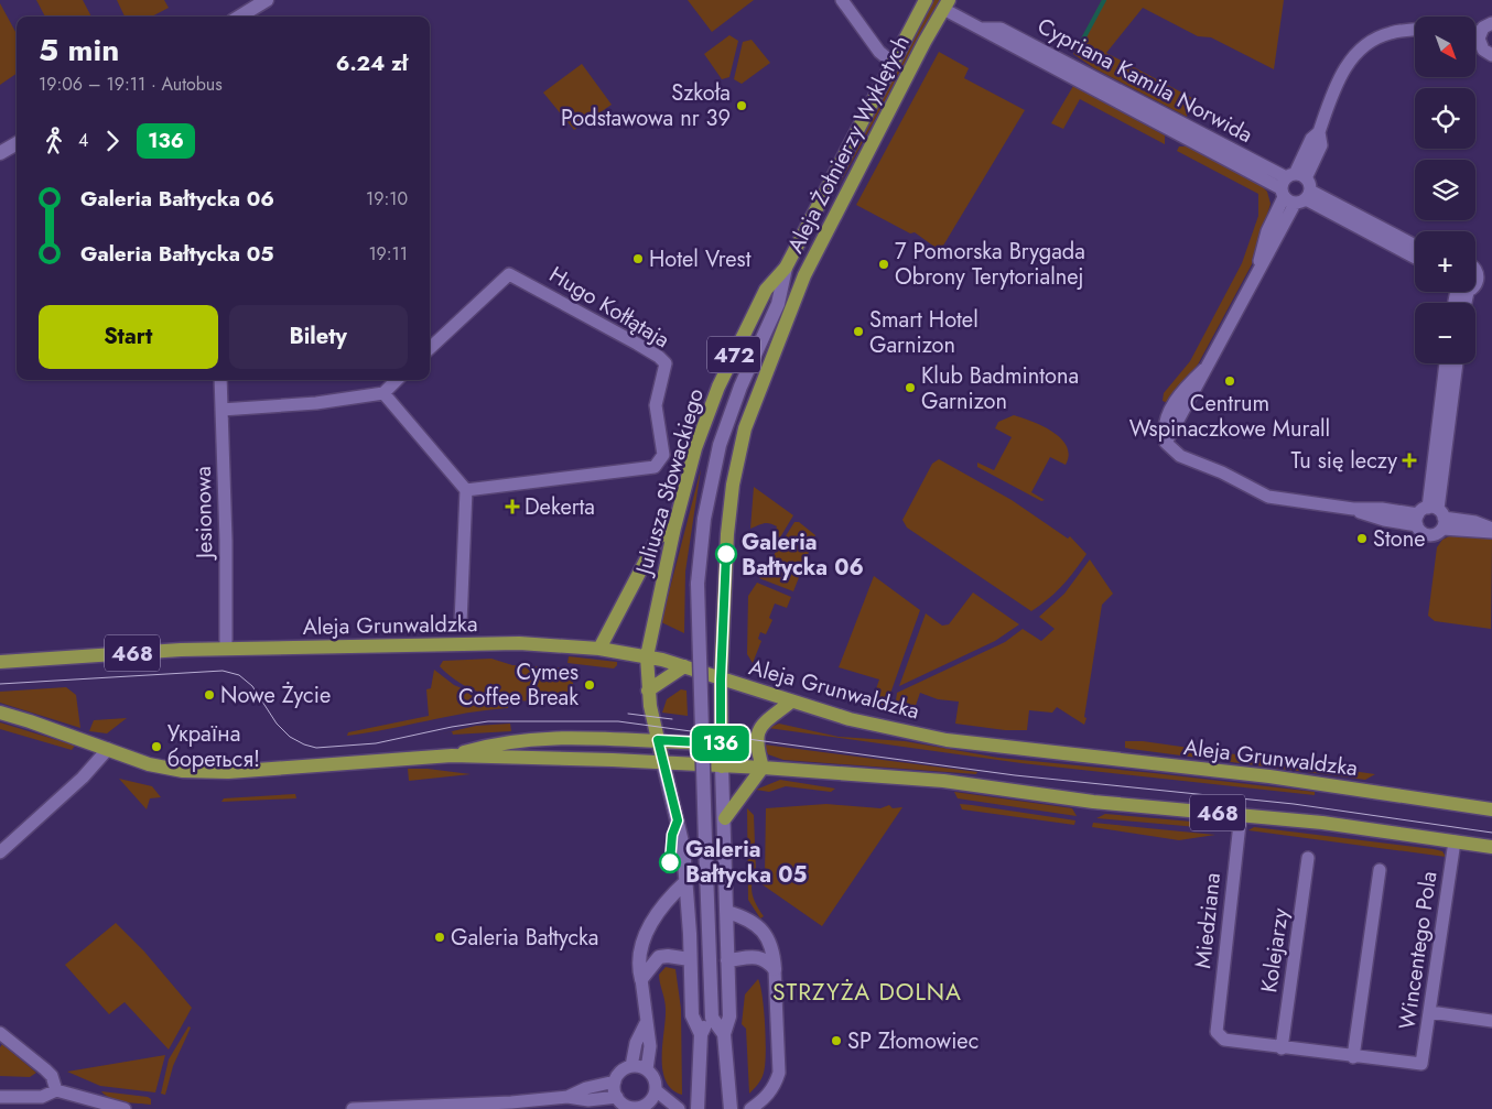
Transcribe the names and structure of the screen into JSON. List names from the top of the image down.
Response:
{
  "streets": {
    "main road": [
      "Aleja Żołnierzy Wyklętych",
      "472",
      "Juliusza Słowackiego",
      "Aleja Grunwaldzka",
      "468"
    ],
    "street": [
      "Cypriana Kamila Norwida",
      "Hugo Kołłątaja",
      "Jesionowa",
      "Miedziana",
      "Kolejarzy",
      "Wincentego Pola"
    ]
  },
  "crossings": [
    ["Cypriana Kamila Norwida", "Aleja Żołnierzy Wyklętych"],
    ["Aleja Żołnierzy Wyklętych", "472"],
    ["Aleja Żołnierzy Wyklętych", "Juliusza Słowackiego"],
    ["472", "Aleja Grunwaldzka"],
    ["Juliusza Słowackiego", "Aleja Grunwaldzka"],
    ["Juliusza Słowackiego", "468"],
    ["Jesionowa", "Aleja Grunwaldzka"],
    ["468", "Miedziana"],
    ["468", "Wincentego Pola"],
    ["Miedziana", "Kolejarzy"]
  ],
  "districts": ["STRZYŻA DOLNA"],
  "places": {
    "other": [
      "Szkoła Podstawowa nr 39",
      "Hotel Vrest",
      "7 Pomorska Brygada Obrony Terytorialnej",
      "Smart Hotel Garnizon",
      "Centrum Wspinaczkowe Murall",
      "Klub Badmintona Garnizon",
      "Stone",
      "Galeria Bałtycka 06",
      "Cymes Coffee Break",
      "Nowe Życie",
      "Україна бореться!",
      "Galeria Bałtycka 05",
      "Galeria Bałtycka",
      "SP Złomowiec"
    ],
    "health": ["Tu się leczy", "Dekerta"]
  },
  "lines": ["bus line 136"],
  "north": "bottom right",
  "page": {
    "on_map": "136",
    "map_buttons": ["+", "−"],
    "heading": ["5 min", "19:06 – 19:11 · Autobus", "6.24 zł"],
    "legs": ["4", "136"],
    "list": [
      {
        "name": "Galeria Bałtycka 06",
        "value": "19:10"
      },
      {
        "name": "Galeria Bałtycka 05",
        "value": "19:11"
      }
    ],
    "buttons": ["Start", "Bilety"]
  }
}
